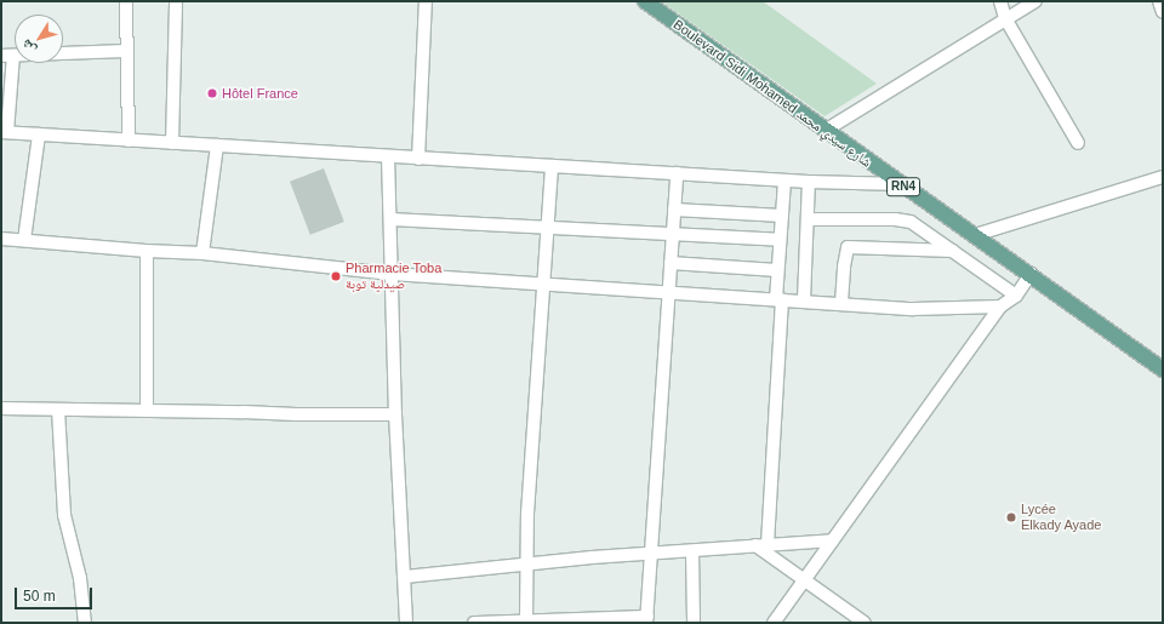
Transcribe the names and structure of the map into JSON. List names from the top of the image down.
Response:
{
  "streets": {
    "main road": ["Boulevard Sidi Mohamed شارع سيدي محمد", "RN4"]
  },
  "places": ["Hôtel France", "Pharmacie Toba صيدلية توبة", "Lycée Elkady Ayade"],
  "scale_bar": "50 m",
  "north": "bottom left"
}
